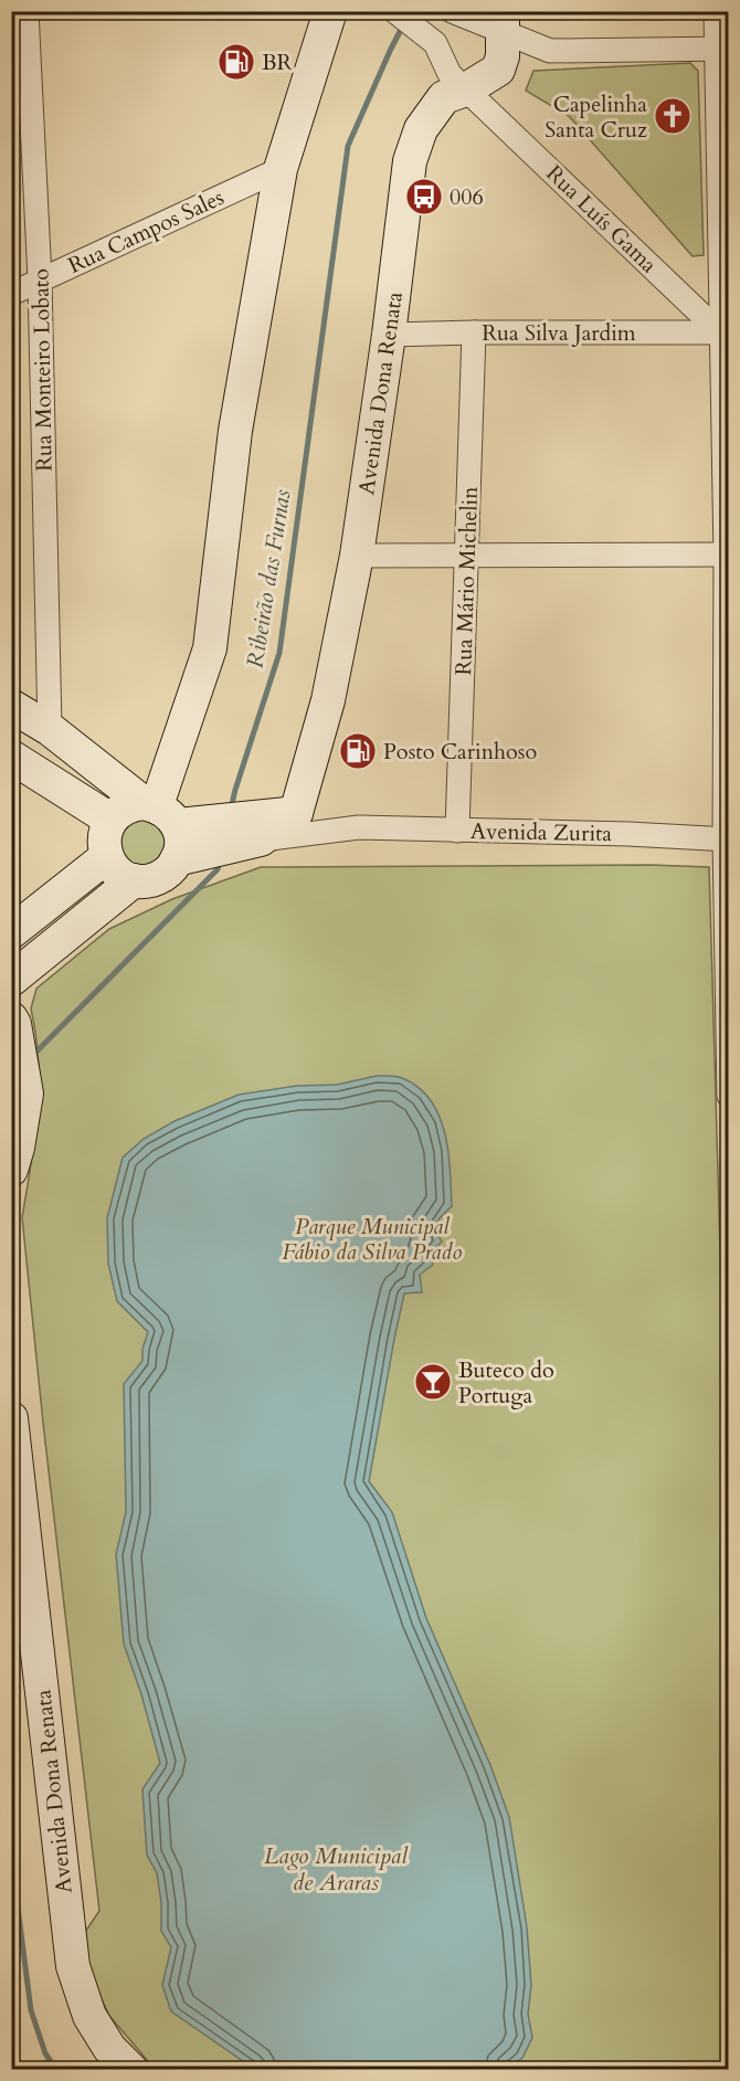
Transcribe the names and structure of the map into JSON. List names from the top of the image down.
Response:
{
  "streets": {
    "main road": ["Avenida Dona Renata"],
    "street": [
      "Rua Luís Gama",
      "Rua Campos Sales",
      "Rua Silva Jardim",
      "Rua Monteiro Lobato",
      "Rua Mário Michelin",
      "Avenida Zurita"
    ]
  },
  "crossings": [
    ["Rua Luís Gama", "Rua Silva Jardim"],
    ["Rua Luís Gama", "Avenida Dona Renata"],
    ["Rua Campos Sales", "Rua Monteiro Lobato"],
    ["Rua Silva Jardim", "Avenida Dona Renata"],
    ["Rua Silva Jardim", "Rua Mário Michelin"],
    ["Avenida Dona Renata", "Avenida Zurita"],
    ["Rua Mário Michelin", "Avenida Zurita"]
  ],
  "water": ["Ribeirão das Furnas", "Lago Municipal de Araras"],
  "parks": ["Parque Municipal Fábio da Silva Prado"],
  "places": {
    "fuel station": ["BR", "Posto Carinhoso"],
    "church": ["Capelinha Santa Cruz"],
    "bus stop": ["006"],
    "bar": ["Buteco do Portuga"]
  }
}
